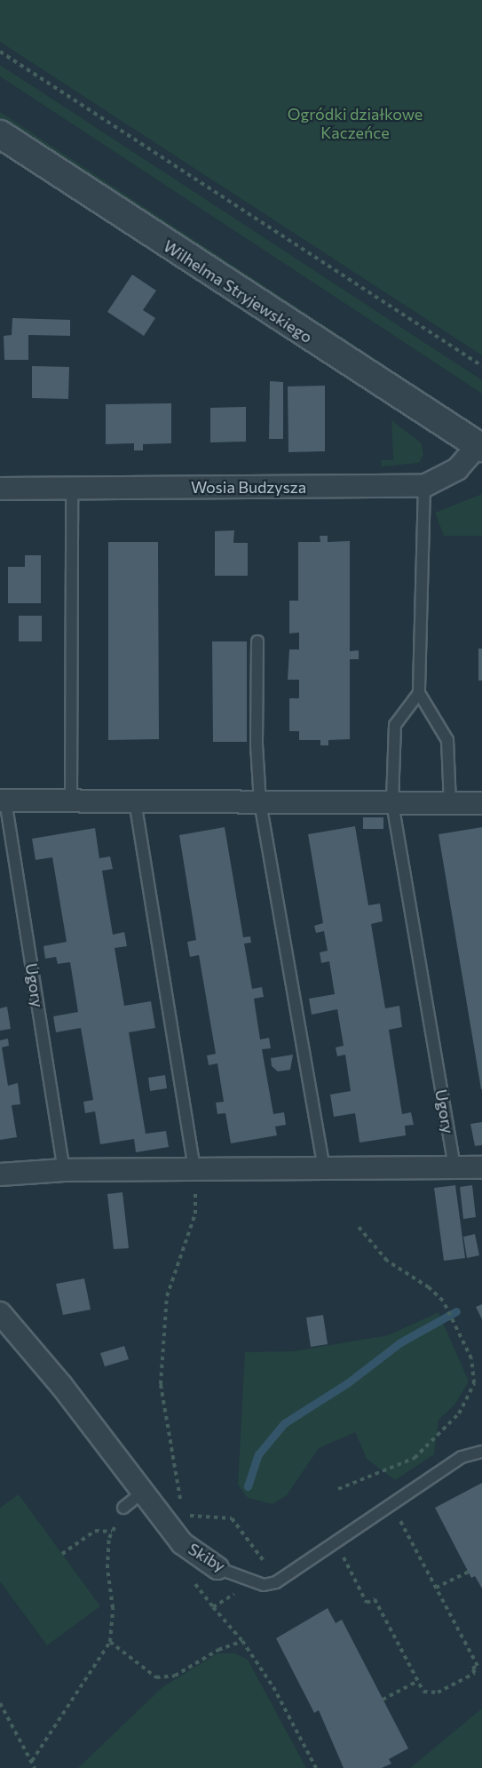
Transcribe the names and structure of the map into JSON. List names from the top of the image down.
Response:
{
  "streets": {
    "street": [
      "Wilhelma Stryjewskiego",
      "Wosia Budzysza",
      "Ugory",
      "Skiby"
    ]
  },
  "crossings": [
    ["Wilhelma Stryjewskiego", "Wosia Budzysza"]
  ],
  "parks": ["Ogródki działkowe Kaczeńce"]
}
